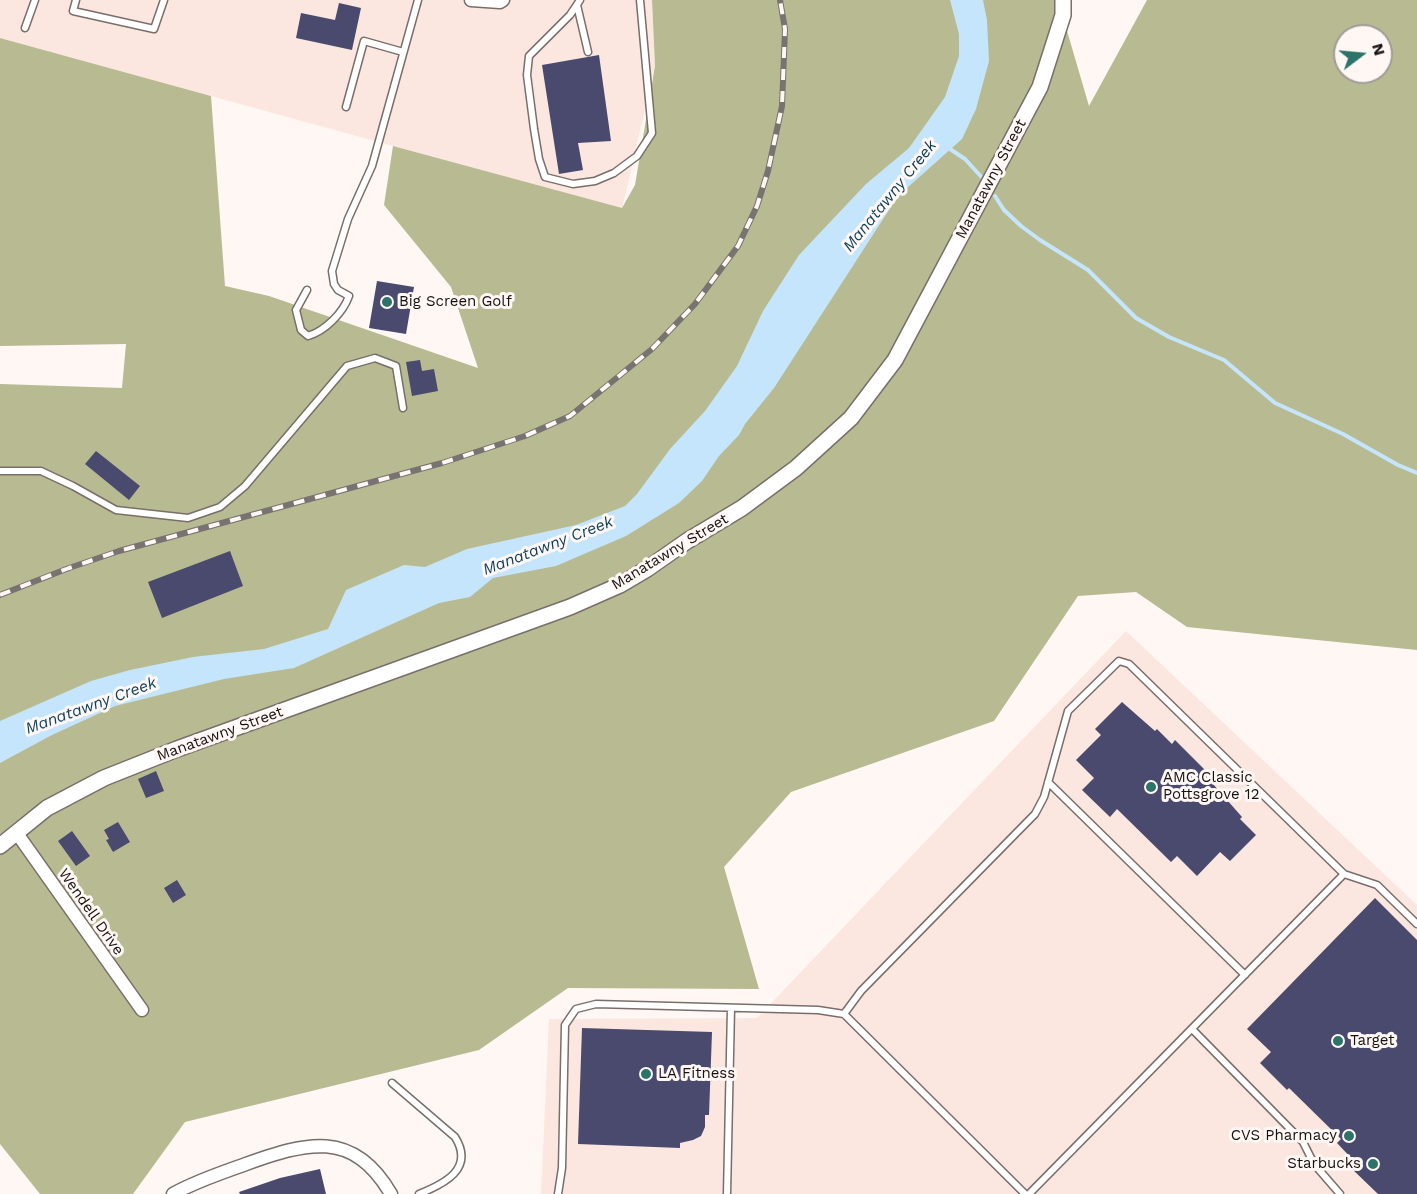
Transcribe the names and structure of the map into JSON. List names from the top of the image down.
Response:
{
  "streets": {
    "street": ["Manatawny Street", "Wendell Drive"]
  },
  "crossings": [
    ["Manatawny Street", "Wendell Drive"]
  ],
  "water": ["Manatawny Creek"],
  "places": [
    "Big Screen Golf",
    "AMC Classic Pottsgrove 12",
    "Target",
    "LA Fitness",
    "CVS Pharmacy",
    "Starbucks"
  ],
  "north": "right"
}
